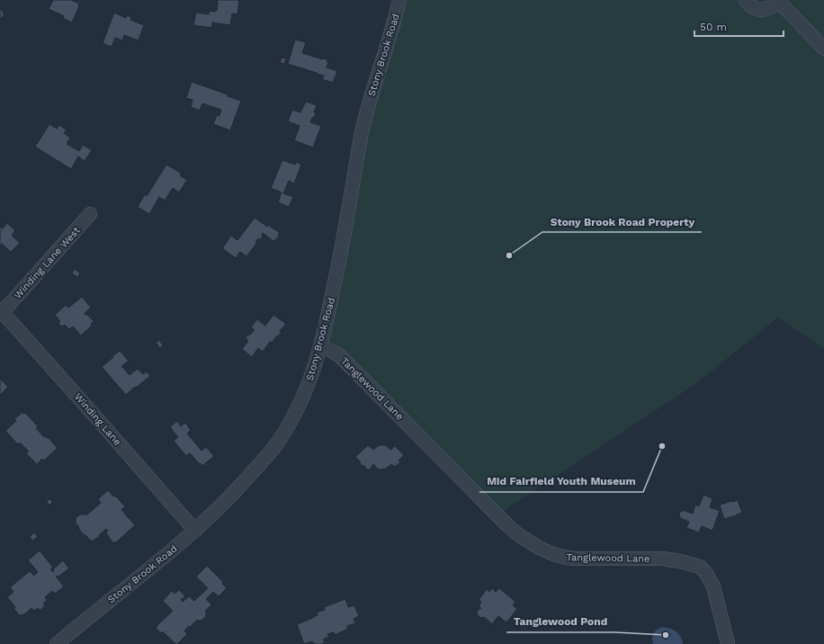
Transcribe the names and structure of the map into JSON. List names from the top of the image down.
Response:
{
  "streets": {
    "street": [
      "Stony Brook Road",
      "Winding Lane West",
      "Tanglewood Lane",
      "Winding Lane"
    ]
  },
  "crossings": [
    ["Stony Brook Road", "Tanglewood Lane"],
    ["Stony Brook Road", "Winding Lane"],
    ["Winding Lane West", "Winding Lane"]
  ],
  "places": ["Stony Brook Road Property", "Mid Fairfield Youth Museum", "Tanglewood Pond"],
  "scale_bar": "50 m"
}
